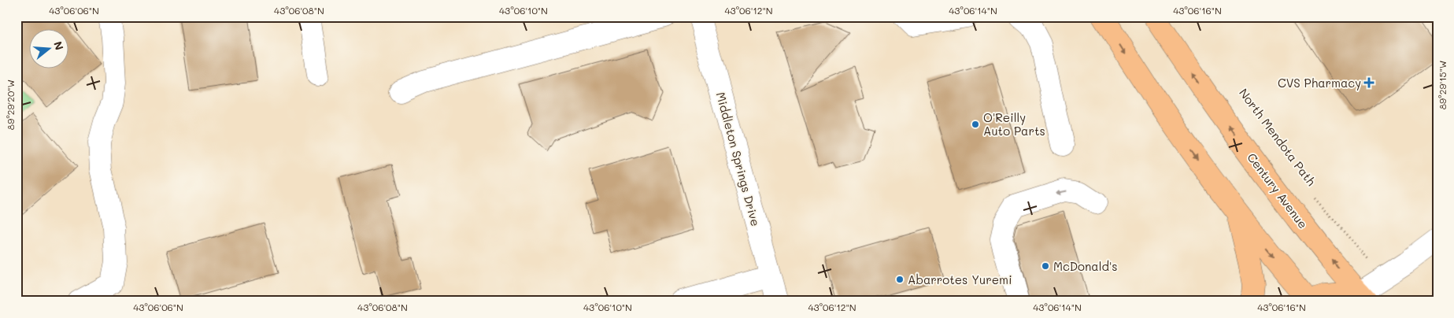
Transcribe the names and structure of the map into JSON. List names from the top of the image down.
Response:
{
  "streets": {
    "main road": ["Century Avenue"],
    "street": ["Middleton Springs Drive"],
    "path": ["North Mendota Path"]
  },
  "places": {
    "health": ["CVS Pharmacy"],
    "other": ["O'Reilly Auto Parts", "McDonald's", "Abarrotes Yuremi"]
  },
  "north": "right",
  "coordinates": [
    "43°06'06\"N",
    "43°06'08\"N",
    "43°06'10\"N",
    "43°06'12\"N",
    "43°06'14\"N",
    "43°06'16\"N",
    "89°29'15\"W",
    "89°29'20\"W"
  ]
}
